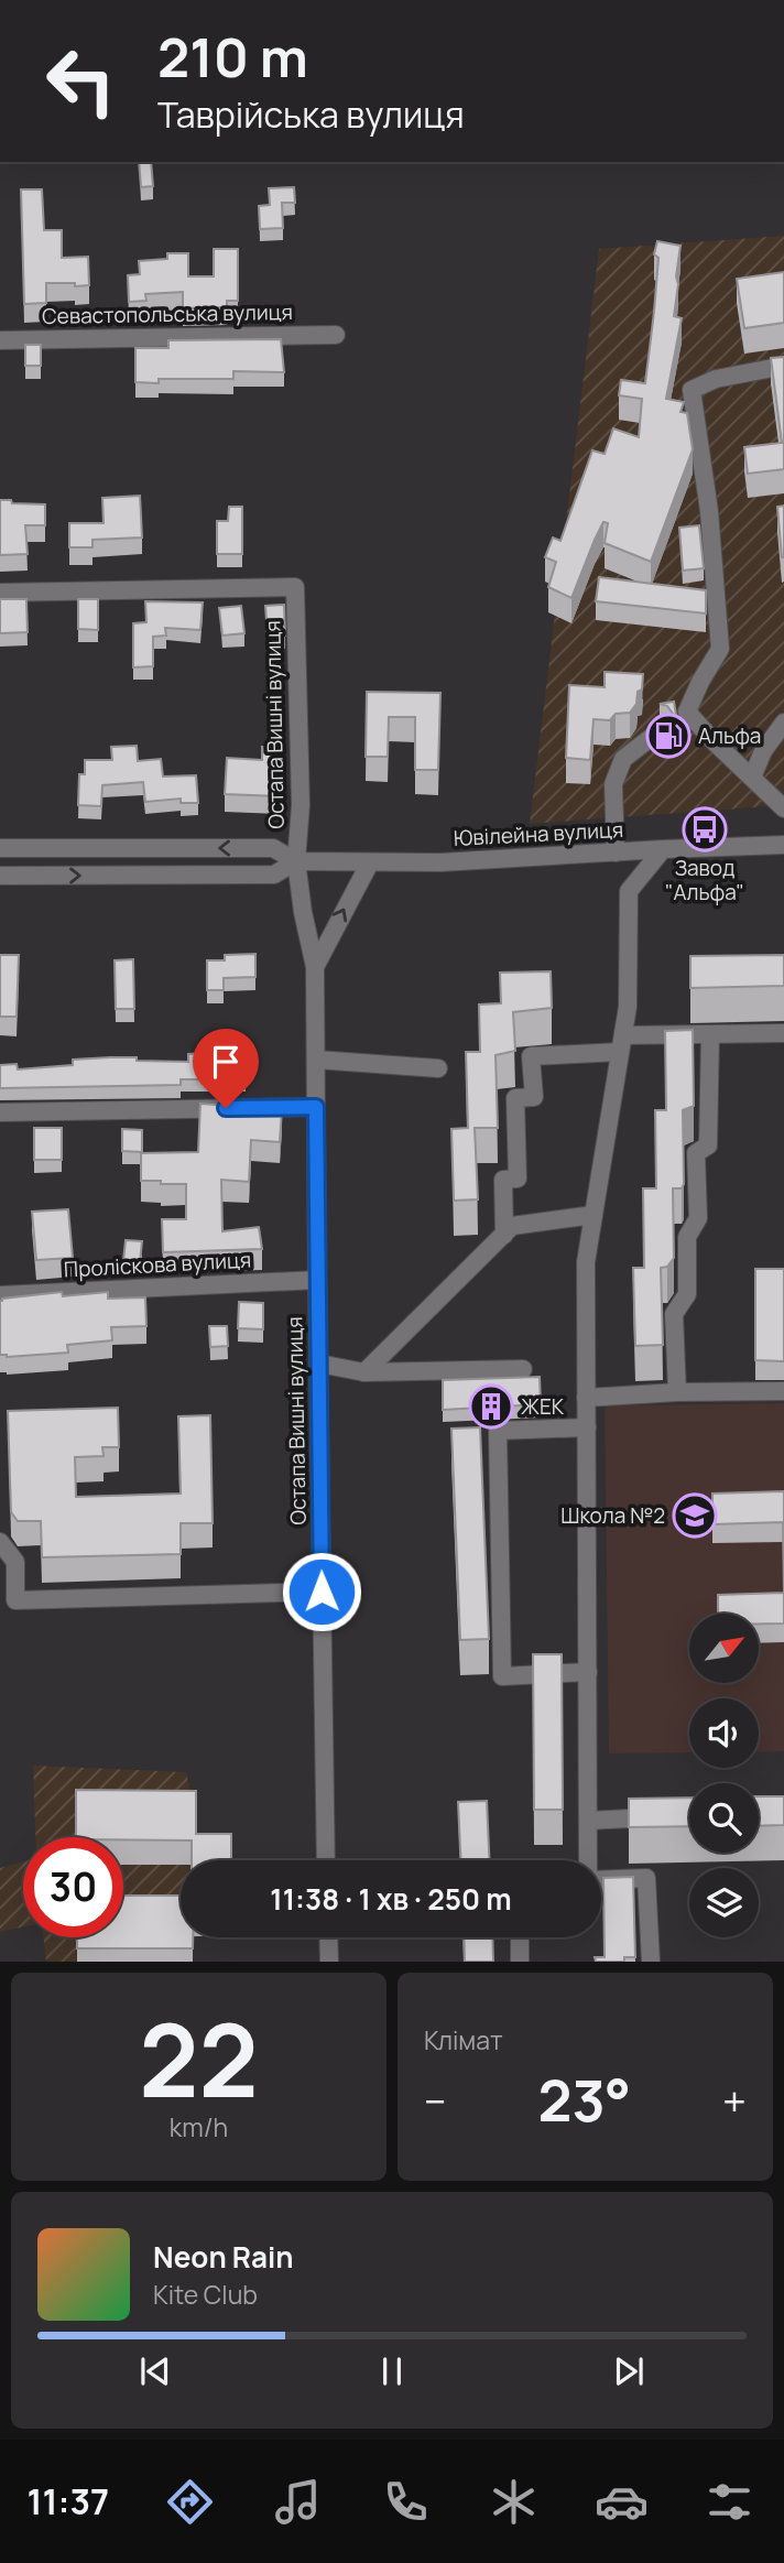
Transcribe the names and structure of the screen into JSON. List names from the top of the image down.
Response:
{
  "streets": {
    "street": [
      "Севастопольська вулиця",
      "Остапа Вишні вулиця",
      "Ювілейна вулиця",
      "Проліскова вулиця"
    ]
  },
  "crossings": [
    ["Остапа Вишні вулиця", "Ювілейна вулиця"],
    ["Остапа Вишні вулиця", "Проліскова вулиця"]
  ],
  "places": {
    "fuel station": ["Альфа"],
    "bus stop": ["Завод \"Альфа\""],
    "building": ["ЖЕК"],
    "school or university": ["Школа №2"]
  },
  "north": "top right",
  "page": {
    "turn": ["210 m", "Таврійська вулиця"],
    "limit": "30",
    "trip": "11:38 · 1 хв · 250 m",
    "tile": [
      ["22", "km/h"],
      "Клімат"
    ],
    "heat": ["−", "23°", "+"],
    "song": ["Neon Rain", "Kite Club"],
    "tabs": "11:37"
  }
}
